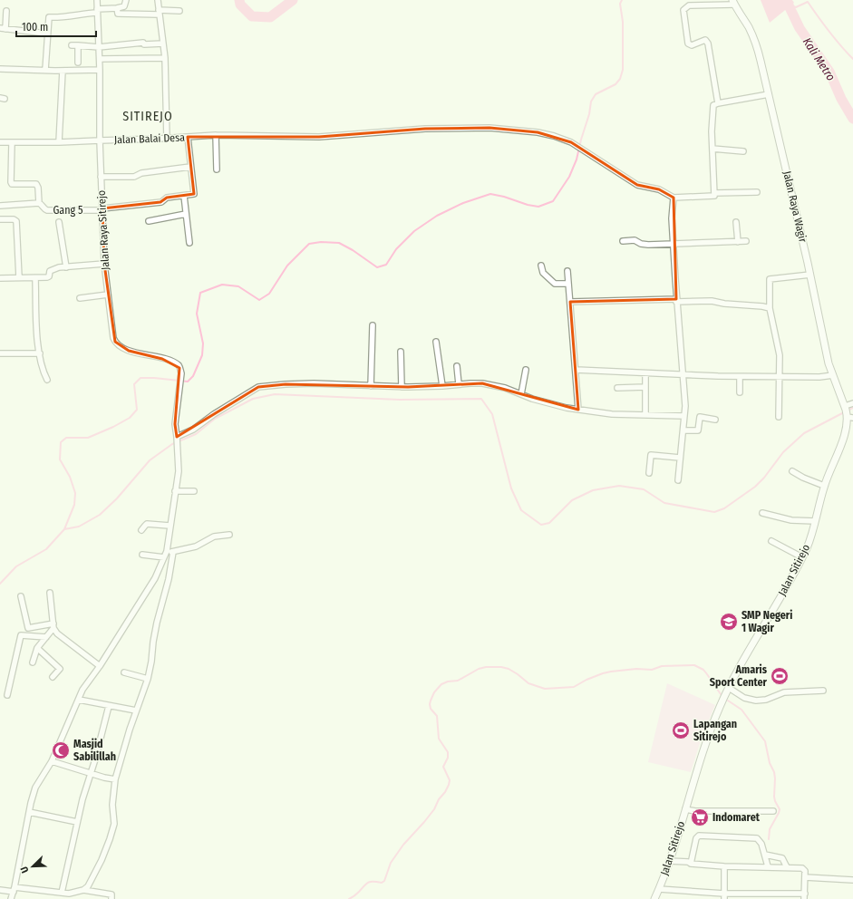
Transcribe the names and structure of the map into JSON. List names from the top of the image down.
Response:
{
  "streets": {
    "main road": ["Jalan Raya Wagir", "Jalan Sitirejo"],
    "street": ["Jalan Balai Desa", "Gang 5", "Jalan Raya Sitirejo"]
  },
  "crossings": [
    ["Jalan Balai Desa", "Jalan Raya Sitirejo"],
    ["Jalan Raya Wagir", "Jalan Sitirejo"],
    ["Gang 5", "Jalan Raya Sitirejo"]
  ],
  "districts": ["SITIREJO"],
  "water": ["Kali Metro"],
  "places": {
    "school or university": ["SMP Negeri 1 Wagir"],
    "sports": ["Amaris Sport Center", "Lapangan Sitirejo"],
    "mosque": ["Masjid Sabilillah"],
    "supermarket": ["Indomaret"]
  },
  "scale_bar": "100 m",
  "north": "bottom left"
}
